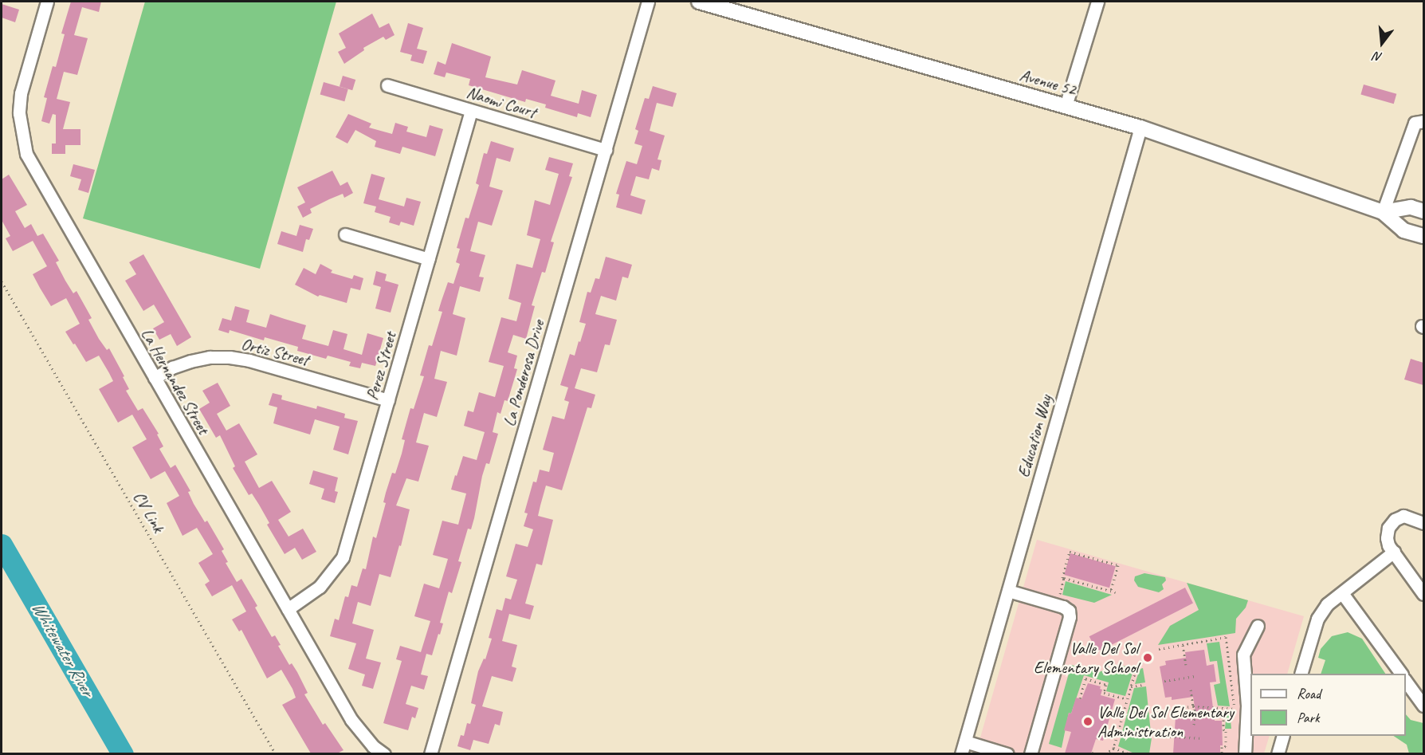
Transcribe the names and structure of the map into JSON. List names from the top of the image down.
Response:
{
  "streets": {
    "main road": ["Avenue 52"],
    "street": [
      "Naomi Court",
      "Ortiz Street",
      "Perez Street",
      "La Ponderosa Drive",
      "La Hernandez Street",
      "Education Way"
    ],
    "path": ["CV Link"]
  },
  "crossings": [
    ["Avenue 52", "Education Way"],
    ["Naomi Court", "Perez Street"],
    ["Naomi Court", "La Ponderosa Drive"],
    ["Ortiz Street", "Perez Street"],
    ["Ortiz Street", "La Hernandez Street"],
    ["Perez Street", "La Hernandez Street"]
  ],
  "water": ["Whitewater River"],
  "places": ["Valle Del Sol Elementary School", "Valle Del Sol Elementary Administration"],
  "legend": ["Road", "Park"],
  "north": "bottom"
}
